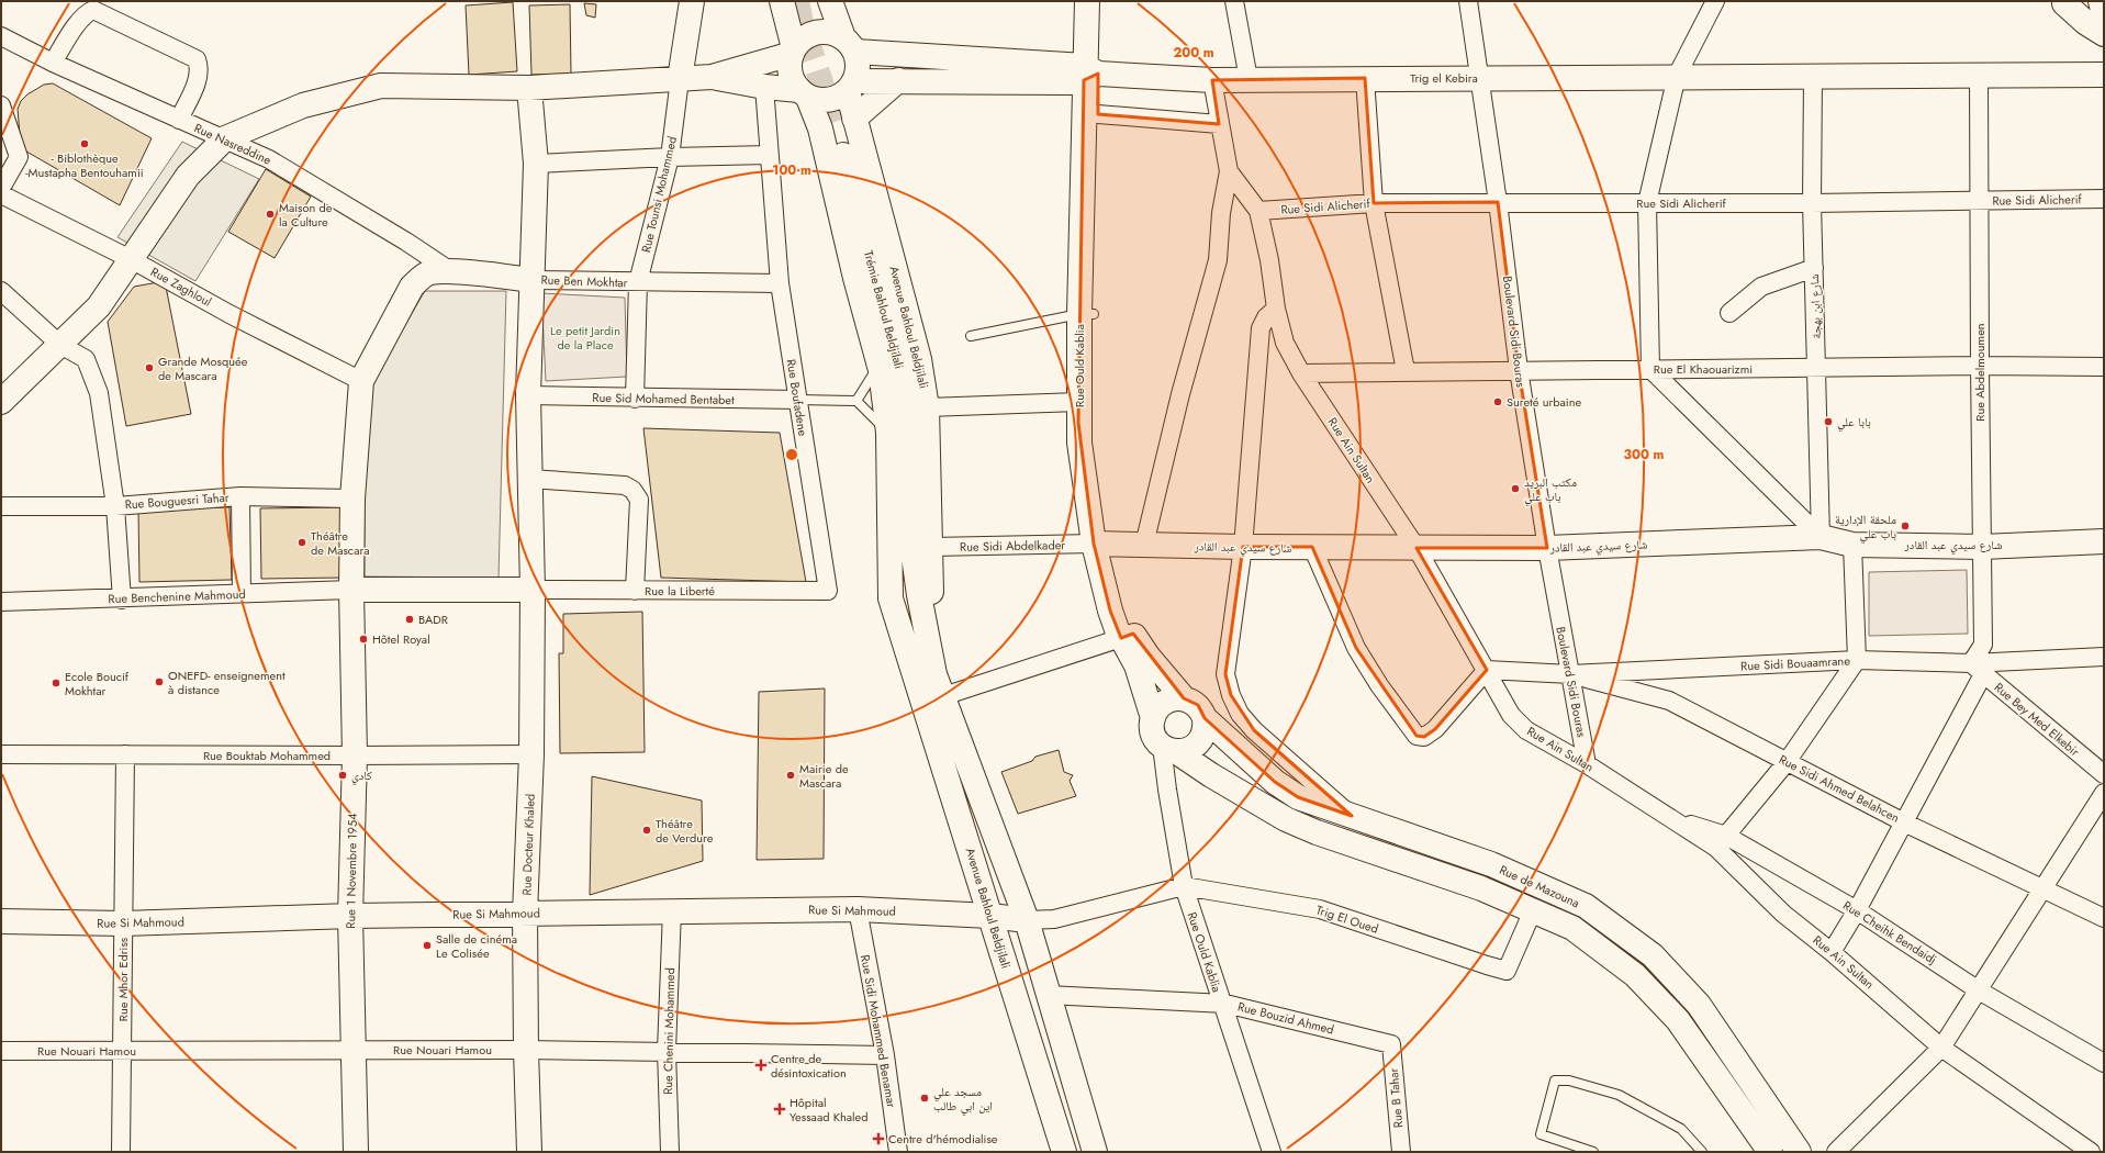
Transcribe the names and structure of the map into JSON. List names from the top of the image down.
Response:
{
  "streets": {
    "main road": [
      "Trig el Kebira",
      "Trémie Bahloul Beldjilali",
      "Avenue Bahloul Beldjilali",
      "Rue Ould Kablia",
      "شارع سيدي عبد القادر",
      "Rue Docteur Khaled",
      "Rue 1 Novembre 1954",
      "Rue de Mazouna",
      "Rue Si Mahmoud"
    ],
    "street": [
      "Rue Nasreddine",
      "Rue Tounsi Mohammed",
      "Rue Sidi Alicherif",
      "Rue Ben Mokhtar",
      "Rue Zaghloul",
      "شارع ابن بهجة",
      "Boulevard Sidi Bouras",
      "Rue El Khaouarizmi",
      "Rue Abdelmoumen",
      "Rue Boufadene",
      "Rue Sid Mohamed Bentabet",
      "Rue Ain Sultan",
      "Rue Bouguesri Tahar",
      "Rue Sidi Abdelkader",
      "Rue la Liberté",
      "Rue Benchenine Mahmoud",
      "Rue Sidi Bouaamrane",
      "Rue Bey Med Elkebir",
      "Rue Bouktab Mohammed",
      "Rue Sidi Ahmed Belahcen",
      "Trig El Oued",
      "Rue Cheihk Bendaidj",
      "Rue Mhor Edriss",
      "Rue Bouzid Ahmed",
      "Rue Chenini Mohammed",
      "Rue Sidi Mohammed Benamar",
      "Rue Nouari Hamou",
      "Rue B Tahar"
    ]
  },
  "crossings": [
    ["Trig el Kebira", "شارع ابن بهجة"],
    ["Trig el Kebira", "Boulevard Sidi Bouras"],
    ["Trig el Kebira", "Rue Ould Kablia"],
    ["Trig el Kebira", "Rue Abdelmoumen"],
    ["Trig el Kebira", "Rue Ain Sultan"],
    ["Rue Tounsi Mohammed", "Rue Ben Mokhtar"],
    ["Rue Tounsi Mohammed", "Rue Sid Mohamed Bentabet"],
    ["Rue Sidi Alicherif", "شارع ابن بهجة"],
    ["Rue Sidi Alicherif", "Boulevard Sidi Bouras"],
    ["Rue Sidi Alicherif", "Rue Abdelmoumen"],
    ["Rue Sidi Alicherif", "Rue Ain Sultan"],
    ["Rue Ben Mokhtar", "Rue Boufadene"],
    ["Rue Ben Mokhtar", "Rue Docteur Khaled"],
    ["Rue Zaghloul", "Rue 1 Novembre 1954"],
    ["شارع ابن بهجة", "Rue El Khaouarizmi"],
    ["شارع ابن بهجة", "شارع سيدي عبد القادر"],
    ["Trémie Bahloul Beldjilali", "Avenue Bahloul Beldjilali"],
    ["Avenue Bahloul Beldjilali", "Rue Sidi Abdelkader"],
    ["Avenue Bahloul Beldjilali", "Rue Si Mahmoud"],
    ["Avenue Bahloul Beldjilali", "Rue Bouzid Ahmed"],
    ["Boulevard Sidi Bouras", "Rue El Khaouarizmi"],
    ["Boulevard Sidi Bouras", "Rue Ain Sultan"],
    ["Boulevard Sidi Bouras", "شارع سيدي عبد القادر"],
    ["Boulevard Sidi Bouras", "Rue Sidi Bouaamrane"],
    ["Boulevard Sidi Bouras", "Rue Sidi Ahmed Belahcen"],
    ["Rue Ould Kablia", "شارع سيدي عبد القادر"],
    ["Rue Ould Kablia", "Rue Sidi Abdelkader"],
    ["Rue Ould Kablia", "Rue de Mazouna"],
    ["Rue Ould Kablia", "Trig El Oued"],
    ["Rue Ould Kablia", "Rue Bouzid Ahmed"],
    ["Rue El Khaouarizmi", "Rue Abdelmoumen"],
    ["Rue El Khaouarizmi", "Rue Ain Sultan"],
    ["Rue Abdelmoumen", "Rue Ain Sultan"],
    ["Rue Abdelmoumen", "شارع سيدي عبد القادر"],
    ["Rue Abdelmoumen", "Rue Sidi Bouaamrane"],
    ["Rue Abdelmoumen", "Rue Bey Med Elkebir"],
    ["Rue Abdelmoumen", "Rue Sidi Ahmed Belahcen"],
    ["Rue Abdelmoumen", "Rue Cheihk Bendaidj"],
    ["Rue Boufadene", "Rue Sid Mohamed Bentabet"],
    ["Rue Boufadene", "Rue la Liberté"],
    ["Rue Sid Mohamed Bentabet", "Rue Docteur Khaled"],
    ["Rue Ain Sultan", "شارع سيدي عبد القادر"],
    ["Rue Ain Sultan", "Rue Sidi Bouaamrane"],
    ["Rue Ain Sultan", "Rue Cheihk Bendaidj"],
    ["Rue Bouguesri Tahar", "Rue 1 Novembre 1954"],
    ["شارع سيدي عبد القادر", "Rue Sidi Abdelkader"],
    ["Rue la Liberté", "Rue Docteur Khaled"],
    ["Rue Benchenine Mahmoud", "Rue 1 Novembre 1954"],
    ["Rue Sidi Bouaamrane", "Rue Bey Med Elkebir"],
    ["Rue Sidi Bouaamrane", "Rue Sidi Ahmed Belahcen"],
    ["Rue Bouktab Mohammed", "Rue Docteur Khaled"],
    ["Rue Bouktab Mohammed", "Rue 1 Novembre 1954"],
    ["Rue Bouktab Mohammed", "Rue Mhor Edriss"],
    ["Rue Docteur Khaled", "Rue Si Mahmoud"],
    ["Rue Docteur Khaled", "Rue Nouari Hamou"],
    ["Rue 1 Novembre 1954", "Rue Si Mahmoud"],
    ["Rue 1 Novembre 1954", "Rue Nouari Hamou"],
    ["Rue de Mazouna", "Trig El Oued"],
    ["Rue Si Mahmoud", "Rue Mhor Edriss"],
    ["Rue Si Mahmoud", "Rue Chenini Mohammed"],
    ["Rue Si Mahmoud", "Rue Sidi Mohammed Benamar"],
    ["Rue Mhor Edriss", "Rue Nouari Hamou"],
    ["Rue Bouzid Ahmed", "Rue B Tahar"],
    ["Rue Chenini Mohammed", "Rue Nouari Hamou"],
    ["Rue Sidi Mohammed Benamar", "Rue Nouari Hamou"]
  ],
  "parks": ["Le petit Jardin de la Place"],
  "places": {
    "other": [
      "- Biblothèque -Mustapha Bentouhamii",
      "Maison de la Culture",
      "Grande Mosquée de Mascara",
      "Sureté urbaine",
      "بابا علي",
      "مكتب البريد باب علي",
      "ملحقة الإدارية باب علي",
      "Théâtre de Mascara",
      "BADR",
      "Hôtel Royal",
      "ONEFD- enseignement à distance",
      "Ecole Boucif Mokhtar",
      "كادي",
      "Mairie de Mascara",
      "Théâtre de Verdure",
      "Salle de cinéma Le Colisée",
      "مسجد علي اين ابي طالب"
    ],
    "health": ["Centre de désintoxication", "Hôpital Yessaad Khaled", "Centre d'hémodialise"]
  },
  "rings": ["200 m", "100 m", "300 m"]
}
